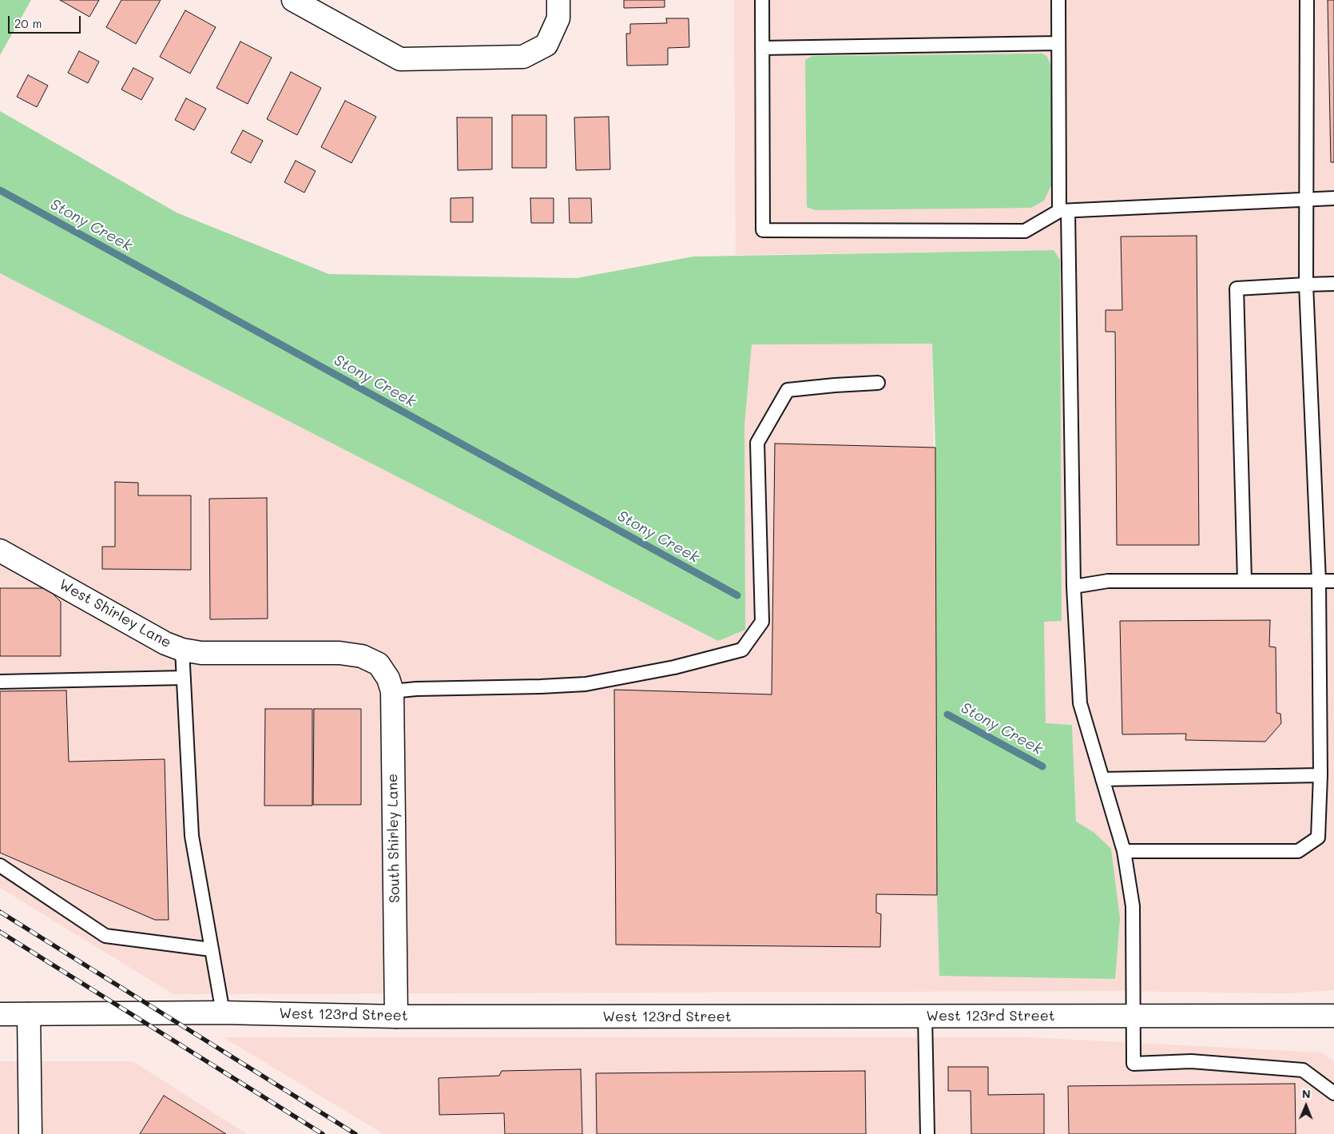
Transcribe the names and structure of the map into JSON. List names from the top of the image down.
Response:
{
  "streets": {
    "street": ["West Shirley Lane", "South Shirley Lane", "West 123rd Street"]
  },
  "crossings": [
    ["West Shirley Lane", "South Shirley Lane"],
    ["South Shirley Lane", "West 123rd Street"]
  ],
  "water": ["Stony Creek"],
  "scale_bar": "20 m",
  "north": "top"
}
